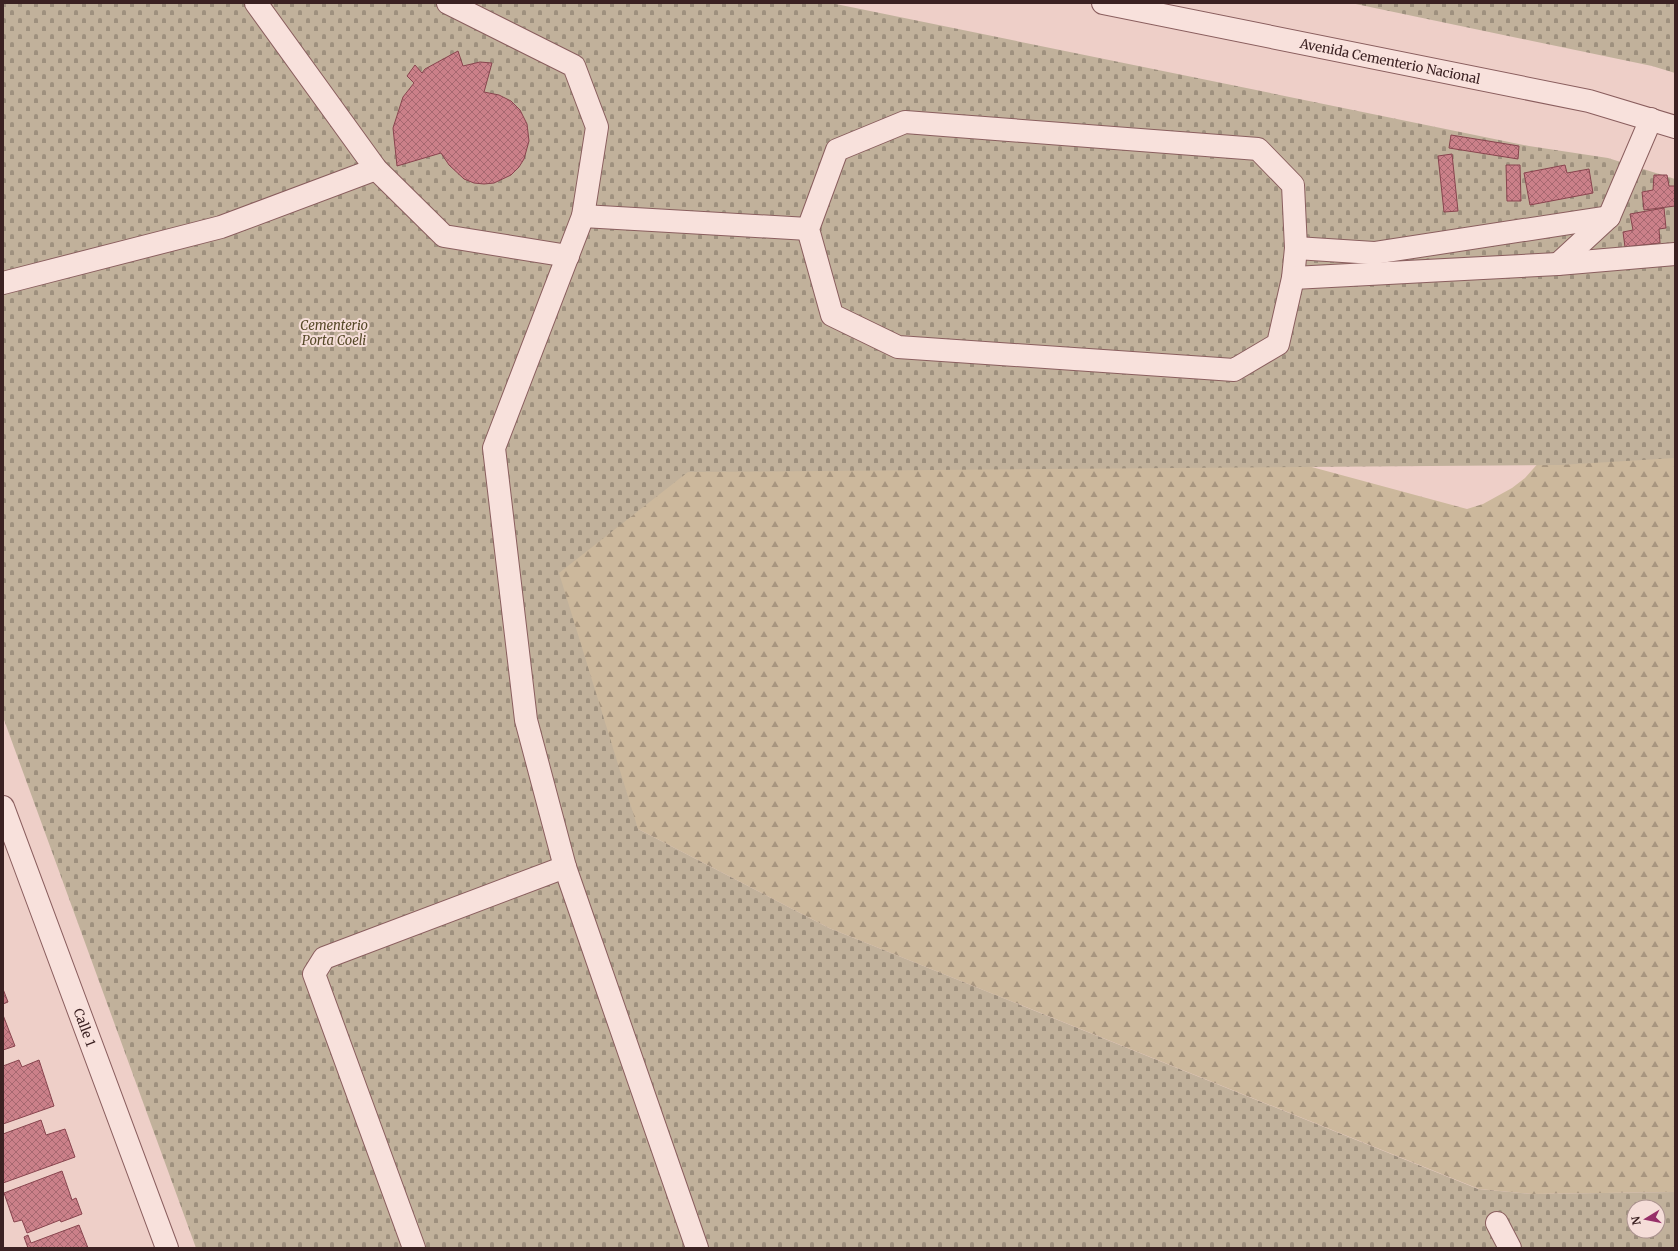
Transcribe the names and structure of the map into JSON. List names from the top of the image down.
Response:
{
  "streets": {
    "street": ["Avenida Cementerio Nacional", "Calle 1"]
  },
  "parks": ["Cementerio Porta Coeli"],
  "north": "left"
}
